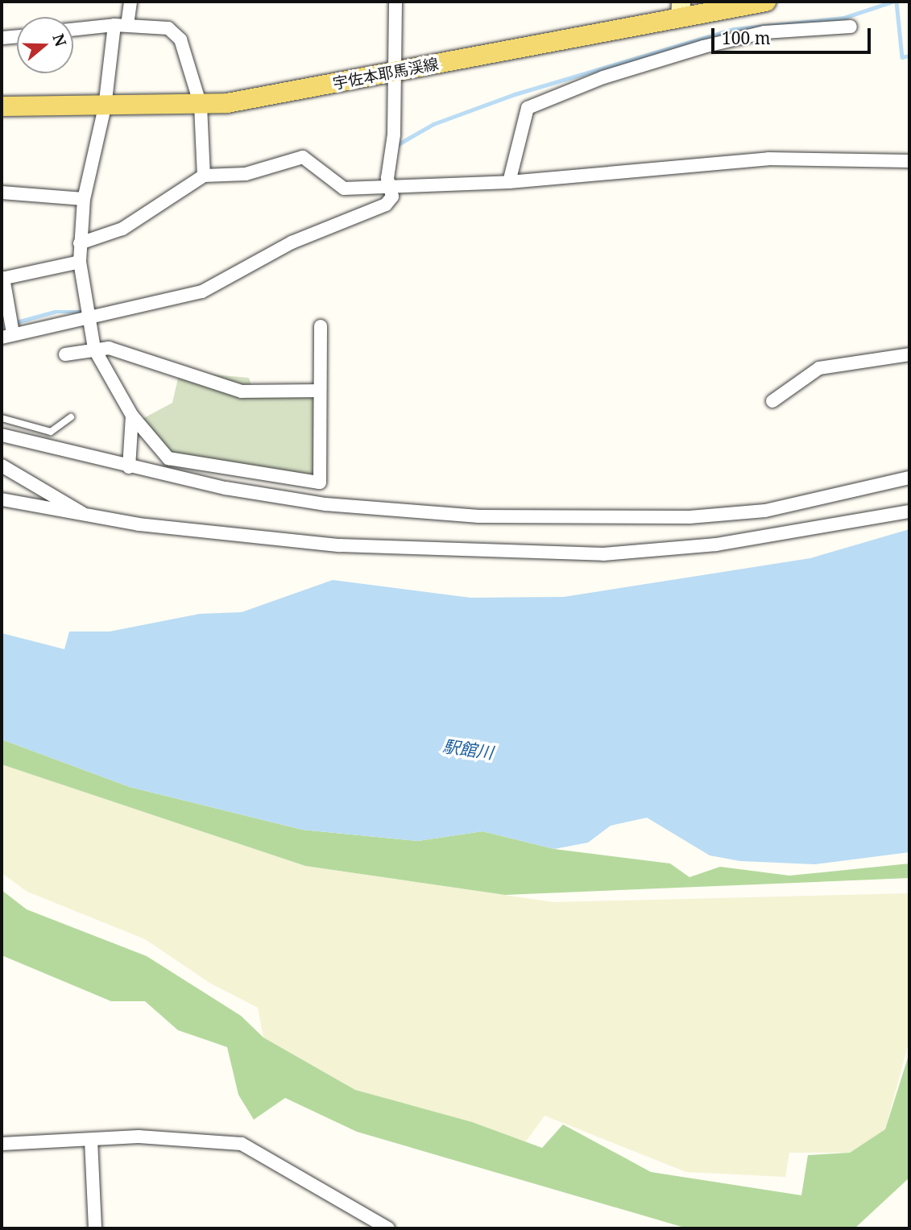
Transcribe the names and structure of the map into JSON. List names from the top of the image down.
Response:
{
  "streets": {
    "main road": ["宇佐本耶馬渓線"]
  },
  "water": ["駅館川"],
  "scale_bar": "100 m",
  "north": "right"
}
